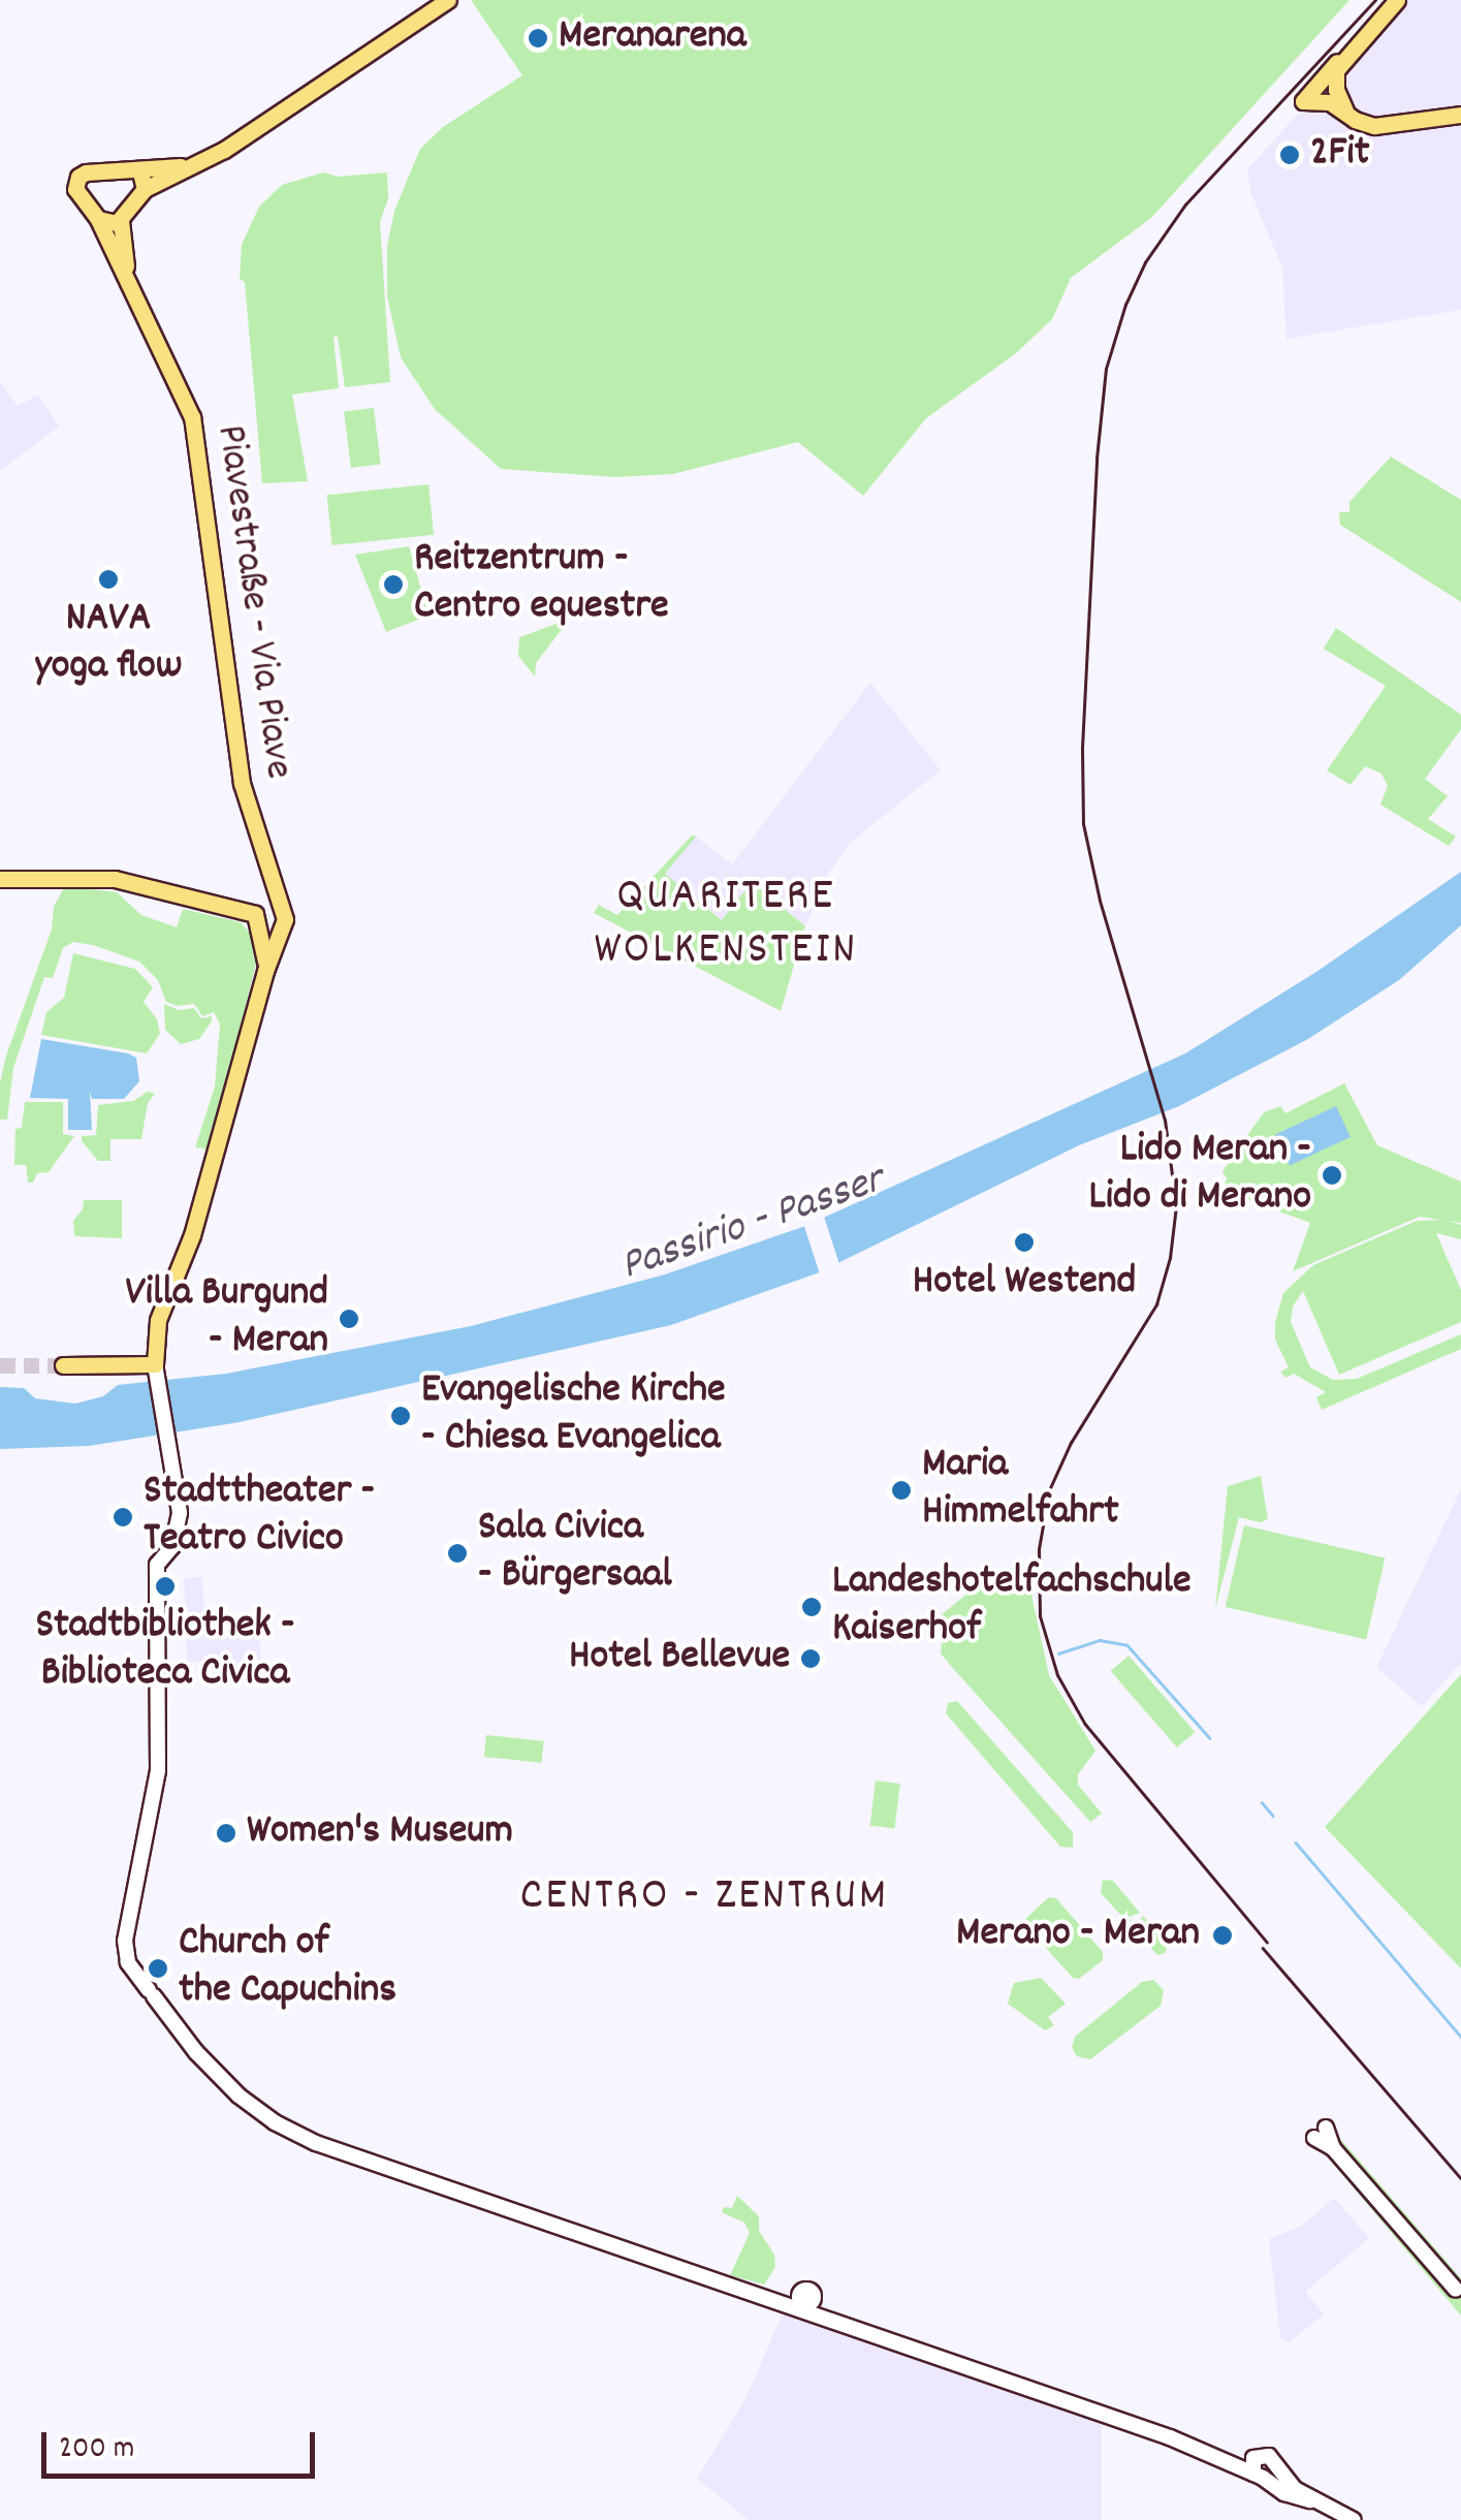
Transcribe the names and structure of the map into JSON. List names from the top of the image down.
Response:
{
  "streets": {
    "main road": ["Piavestraße - Via Piave"]
  },
  "districts": ["QUARITERE WOLKENSTEIN", "CENTRO - ZENTRUM"],
  "water": ["Passirio - Passer"],
  "places": [
    "Meranarena",
    "2Fit",
    "NAVA yoga flow",
    "Reitzentrum - Centro equestre",
    "Lido Meran - Lido di Merano",
    "Hotel Westend",
    "Villa Burgund - Meran",
    "Evangelische Kirche - Chiesa Evangelica",
    "Maria Himmelfahrt",
    "Stadttheater - Teatro Civico",
    "Sala Civica - Bürgersaal",
    "Stadtbibliothek - Biblioteca Civica",
    "Landeshotelfachschule Kaiserhof",
    "Hotel Bellevue",
    "Women's Museum",
    "Merano - Meran",
    "Church of the Capuchins"
  ],
  "scale_bar": "200 m"
}
